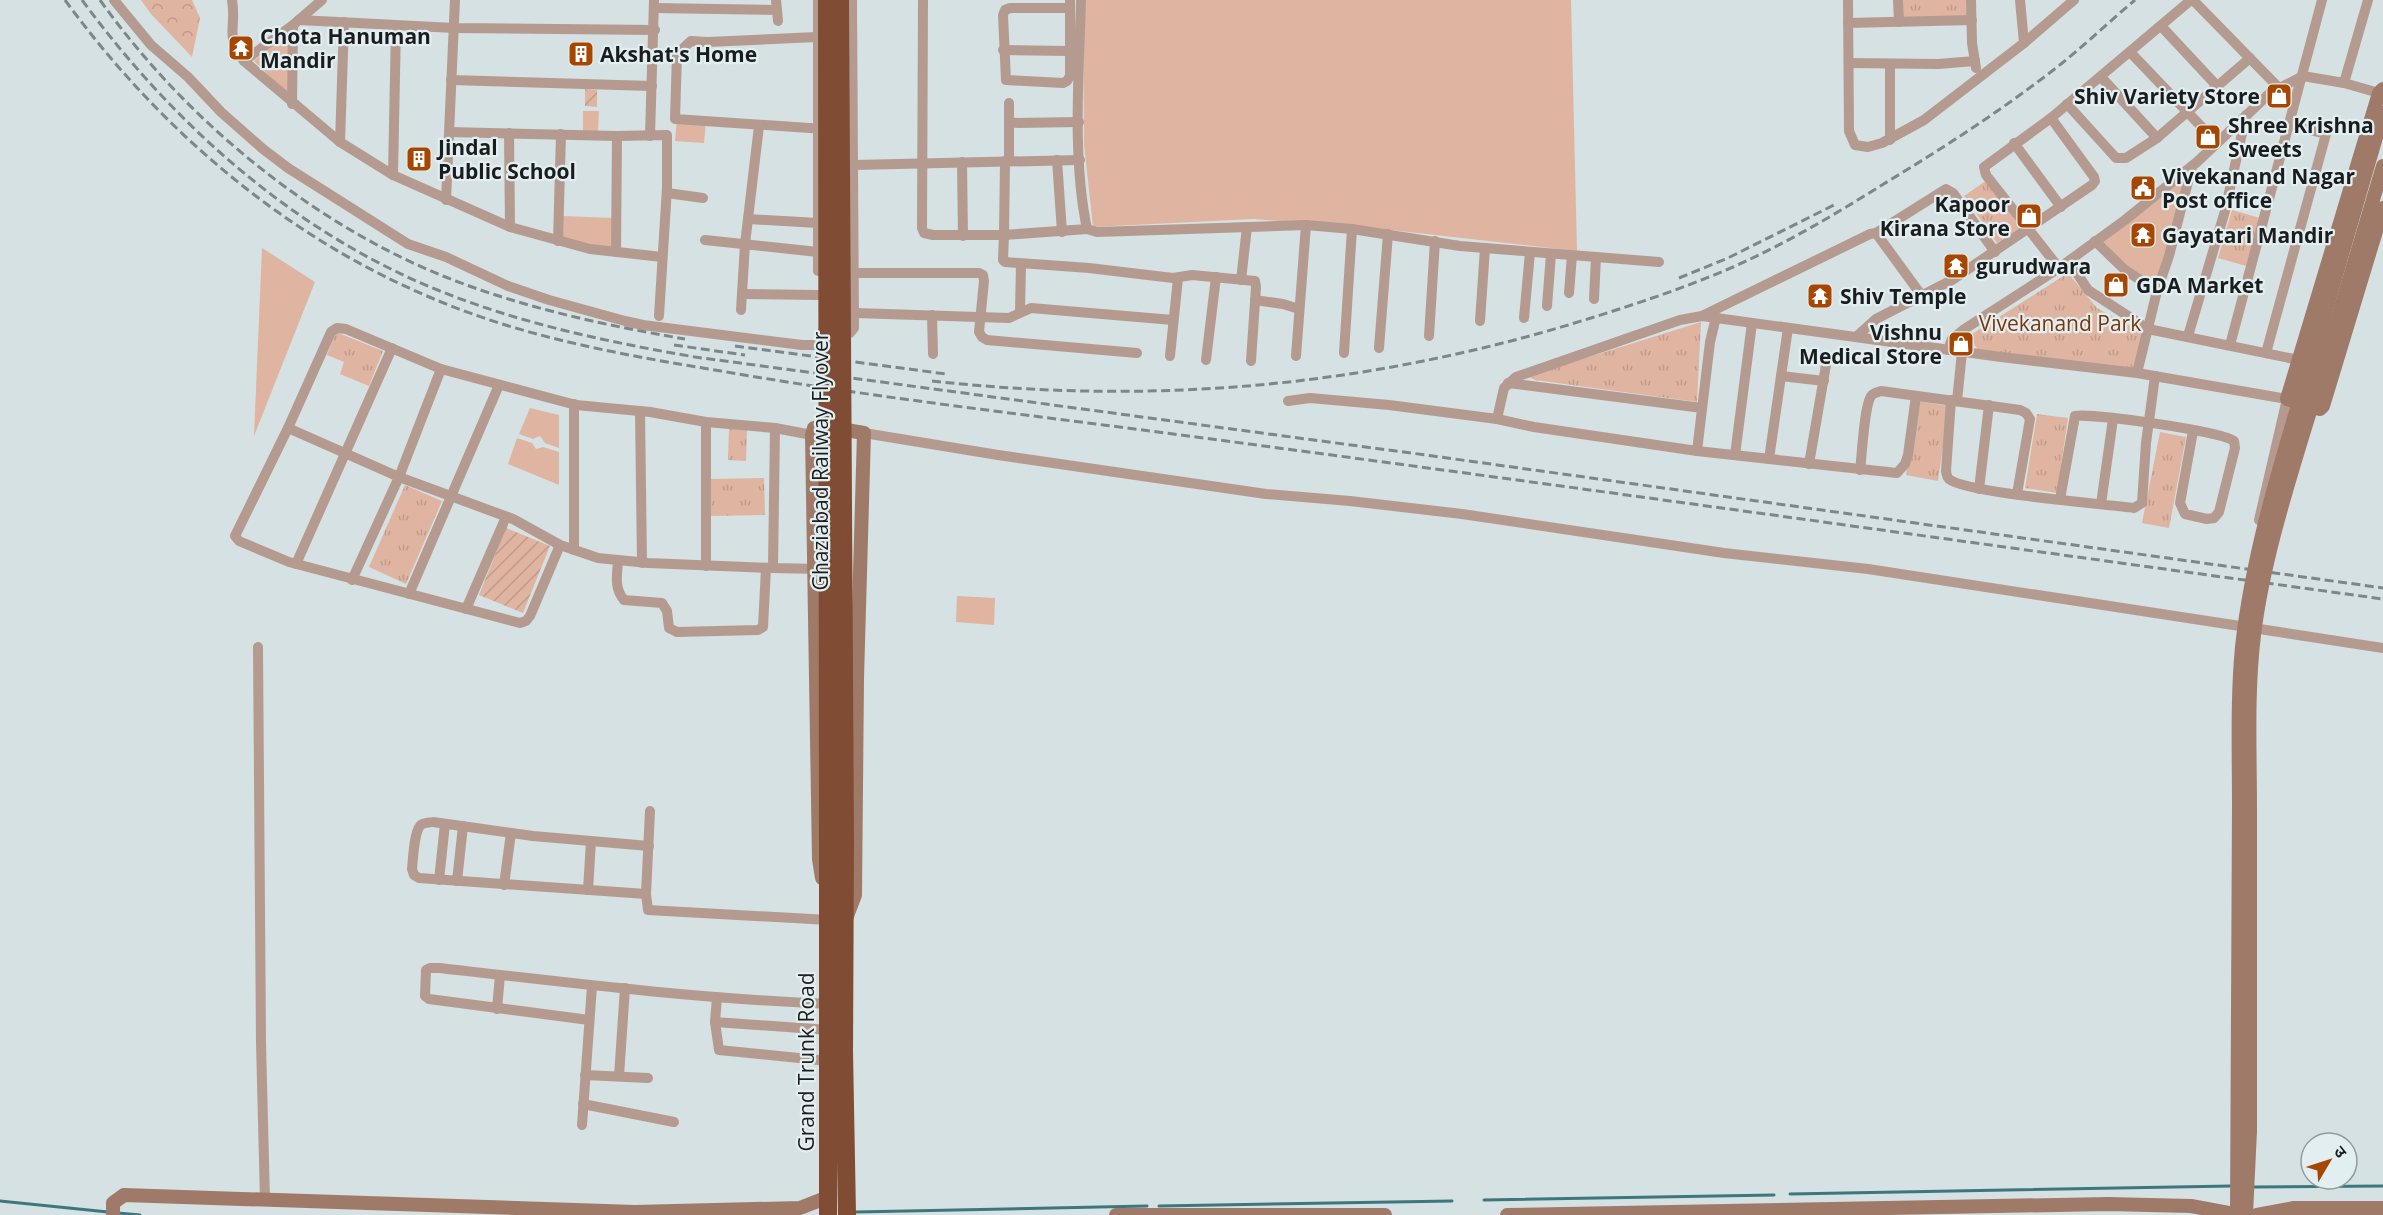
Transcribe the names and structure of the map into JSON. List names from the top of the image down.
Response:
{
  "streets": {
    "highway": ["Ghaziabad Railway Flyover", "Grand Trunk Road"]
  },
  "crossings": [
    ["Ghaziabad Railway Flyover", "Grand Trunk Road"]
  ],
  "parks": ["Vivekanand Park"],
  "places": {
    "temple": [
      "Chota Hanuman Mandir",
      "Gayatari Mandir",
      "gurudwara",
      "Shiv Temple"
    ],
    "building": ["Akshat's Home", "Jindal Public School"],
    "shop": [
      "Shiv Variety Store",
      "Shree Krishna Sweets",
      "Kapoor Kirana Store",
      "GDA Market",
      "Vishnu Medical Store"
    ],
    "public building": ["Vivekanand Nagar Post office"]
  },
  "north": "top right"
}
